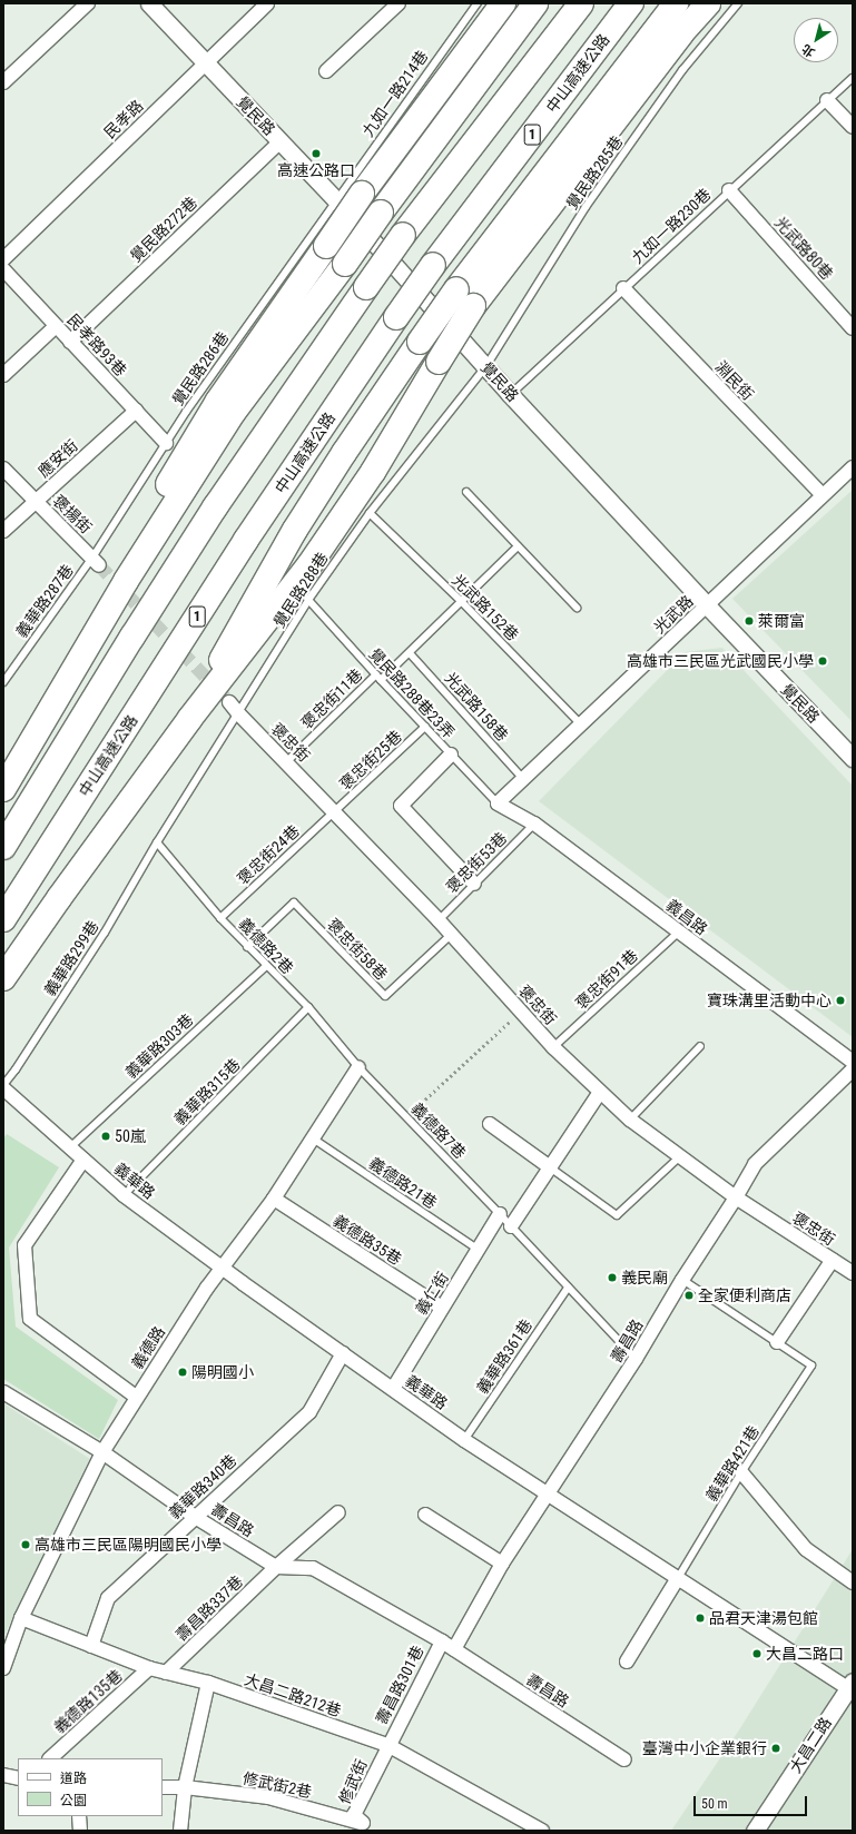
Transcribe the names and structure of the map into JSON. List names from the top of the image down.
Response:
{
  "streets": {
    "highway": ["中山高速公路", "1"],
    "street": [
      "覺民路",
      "民孝路",
      "覺民路272巷",
      "光武路80巷",
      "民孝路93巷",
      "淵民街",
      "應安街",
      "褒揚街",
      "光武路",
      "褒忠街",
      "義昌路",
      "義華路",
      "義德路35巷",
      "義仁街",
      "壽昌路",
      "義德路",
      "義華路340巷",
      "壽昌路337巷",
      "壽昌路301巷",
      "大昌二路212巷",
      "義德路135巷",
      "大昌二路",
      "修武街",
      "修武街2巷"
    ],
    "lane": [
      "九如一路214巷",
      "覺民路285巷",
      "九如一路230巷",
      "覺民路286巷",
      "覺民路288巷",
      "義華路287巷",
      "光武路152巷",
      "覺民路288巷23弄",
      "褒忠街11巷",
      "光武路158巷",
      "褒忠街25巷",
      "褒忠街24巷",
      "褒忠街53巷",
      "義德路2巷",
      "褒忠街58巷",
      "義華路299巷",
      "褒忠街91巷",
      "義華路303巷",
      "義華路315巷",
      "義德路7巷",
      "義德路21巷",
      "義華路361巷",
      "義華路421巷"
    ]
  },
  "crossings": [
    ["九如一路214巷", "覺民路"],
    ["九如一路214巷", "覺民路286巷"],
    ["覺民路", "民孝路"],
    ["覺民路", "覺民路285巷"],
    ["覺民路", "九如一路230巷"],
    ["覺民路", "覺民路272巷"],
    ["覺民路", "覺民路286巷"],
    ["覺民路", "覺民路288巷"],
    ["覺民路", "光武路"],
    ["覺民路285巷", "覺民路288巷"],
    ["九如一路230巷", "光武路80巷"],
    ["九如一路230巷", "淵民街"],
    ["覺民路272巷", "民孝路93巷"],
    ["民孝路93巷", "覺民路286巷"],
    ["民孝路93巷", "應安街"],
    ["覺民路286巷", "褒揚街"],
    ["覺民路286巷", "義華路287巷"],
    ["淵民街", "光武路"],
    ["應安街", "褒揚街"],
    ["褒揚街", "義華路287巷"],
    ["覺民路288巷", "光武路152巷"],
    ["覺民路288巷", "覺民路288巷23弄"],
    ["覺民路288巷", "褒忠街"],
    ["覺民路288巷", "義德路2巷"],
    ["覺民路288巷", "義華路299巷"],
    ["光武路152巷", "光武路"],
    ["光武路", "覺民路288巷23弄"],
    ["光武路", "光武路158巷"],
    ["光武路", "義昌路"],
    ["覺民路288巷23弄", "褒忠街11巷"],
    ["覺民路288巷23弄", "褒忠街25巷"],
    ["覺民路288巷23弄", "義昌路"],
    ["褒忠街11巷", "褒忠街"],
    ["褒忠街", "褒忠街25巷"],
    ["褒忠街", "褒忠街24巷"],
    ["褒忠街", "褒忠街53巷"],
    ["褒忠街", "褒忠街58巷"],
    ["褒忠街", "褒忠街91巷"],
    ["褒忠街", "壽昌路"],
    ["褒忠街25巷", "褒忠街24巷"],
    ["褒忠街24巷", "義德路2巷"],
    ["褒忠街53巷", "義昌路"],
    ["義昌路", "褒忠街91巷"],
    ["義德路2巷", "褒忠街58巷"],
    ["義德路2巷", "義華路299巷"],
    ["義德路2巷", "義華路303巷"],
    ["義德路2巷", "義華路315巷"],
    ["義德路2巷", "義德路7巷"],
    ["義德路2巷", "義德路"],
    ["義華路299巷", "義華路"],
    ["義華路303巷", "義華路"],
    ["義華路315巷", "義華路"],
    ["義德路7巷", "義仁街"],
    ["義德路7巷", "義德路"],
    ["義華路", "義仁街"],
    ["義華路", "壽昌路"],
    ["義華路", "義德路"],
    ["義華路", "義華路361巷"],
    ["義華路", "義華路421巷"],
    ["義華路", "義華路340巷"],
    ["義華路", "大昌二路"],
    ["義德路21巷", "義仁街"],
    ["義德路21巷", "義德路"],
    ["義德路35巷", "義仁街"],
    ["義德路35巷", "義德路"],
    ["壽昌路", "義德路"],
    ["壽昌路", "義華路340巷"],
    ["壽昌路", "壽昌路337巷"],
    ["壽昌路", "壽昌路301巷"],
    ["義德路", "大昌二路212巷"],
    ["義華路340巷", "大昌二路212巷"],
    ["壽昌路337巷", "大昌二路212巷"],
    ["壽昌路301巷", "大昌二路212巷"],
    ["壽昌路301巷", "修武街"],
    ["大昌二路212巷", "義德路135巷"],
    ["大昌二路212巷", "修武街"],
    ["修武街", "修武街2巷"]
  ],
  "places": [
    "高速公路口",
    "萊爾富",
    "高雄市三民區光武國民小學",
    "寶珠溝里活動中心",
    "50嵐",
    "義民廟",
    "全家便利商店",
    "陽明國小",
    "高雄市三民區陽明國民小學",
    "品君天津湯包館",
    "大昌二路口",
    "臺灣中小企業銀行"
  ],
  "legend": ["道路", "公園"],
  "scale_bar": "50 m",
  "north": "bottom left"
}
